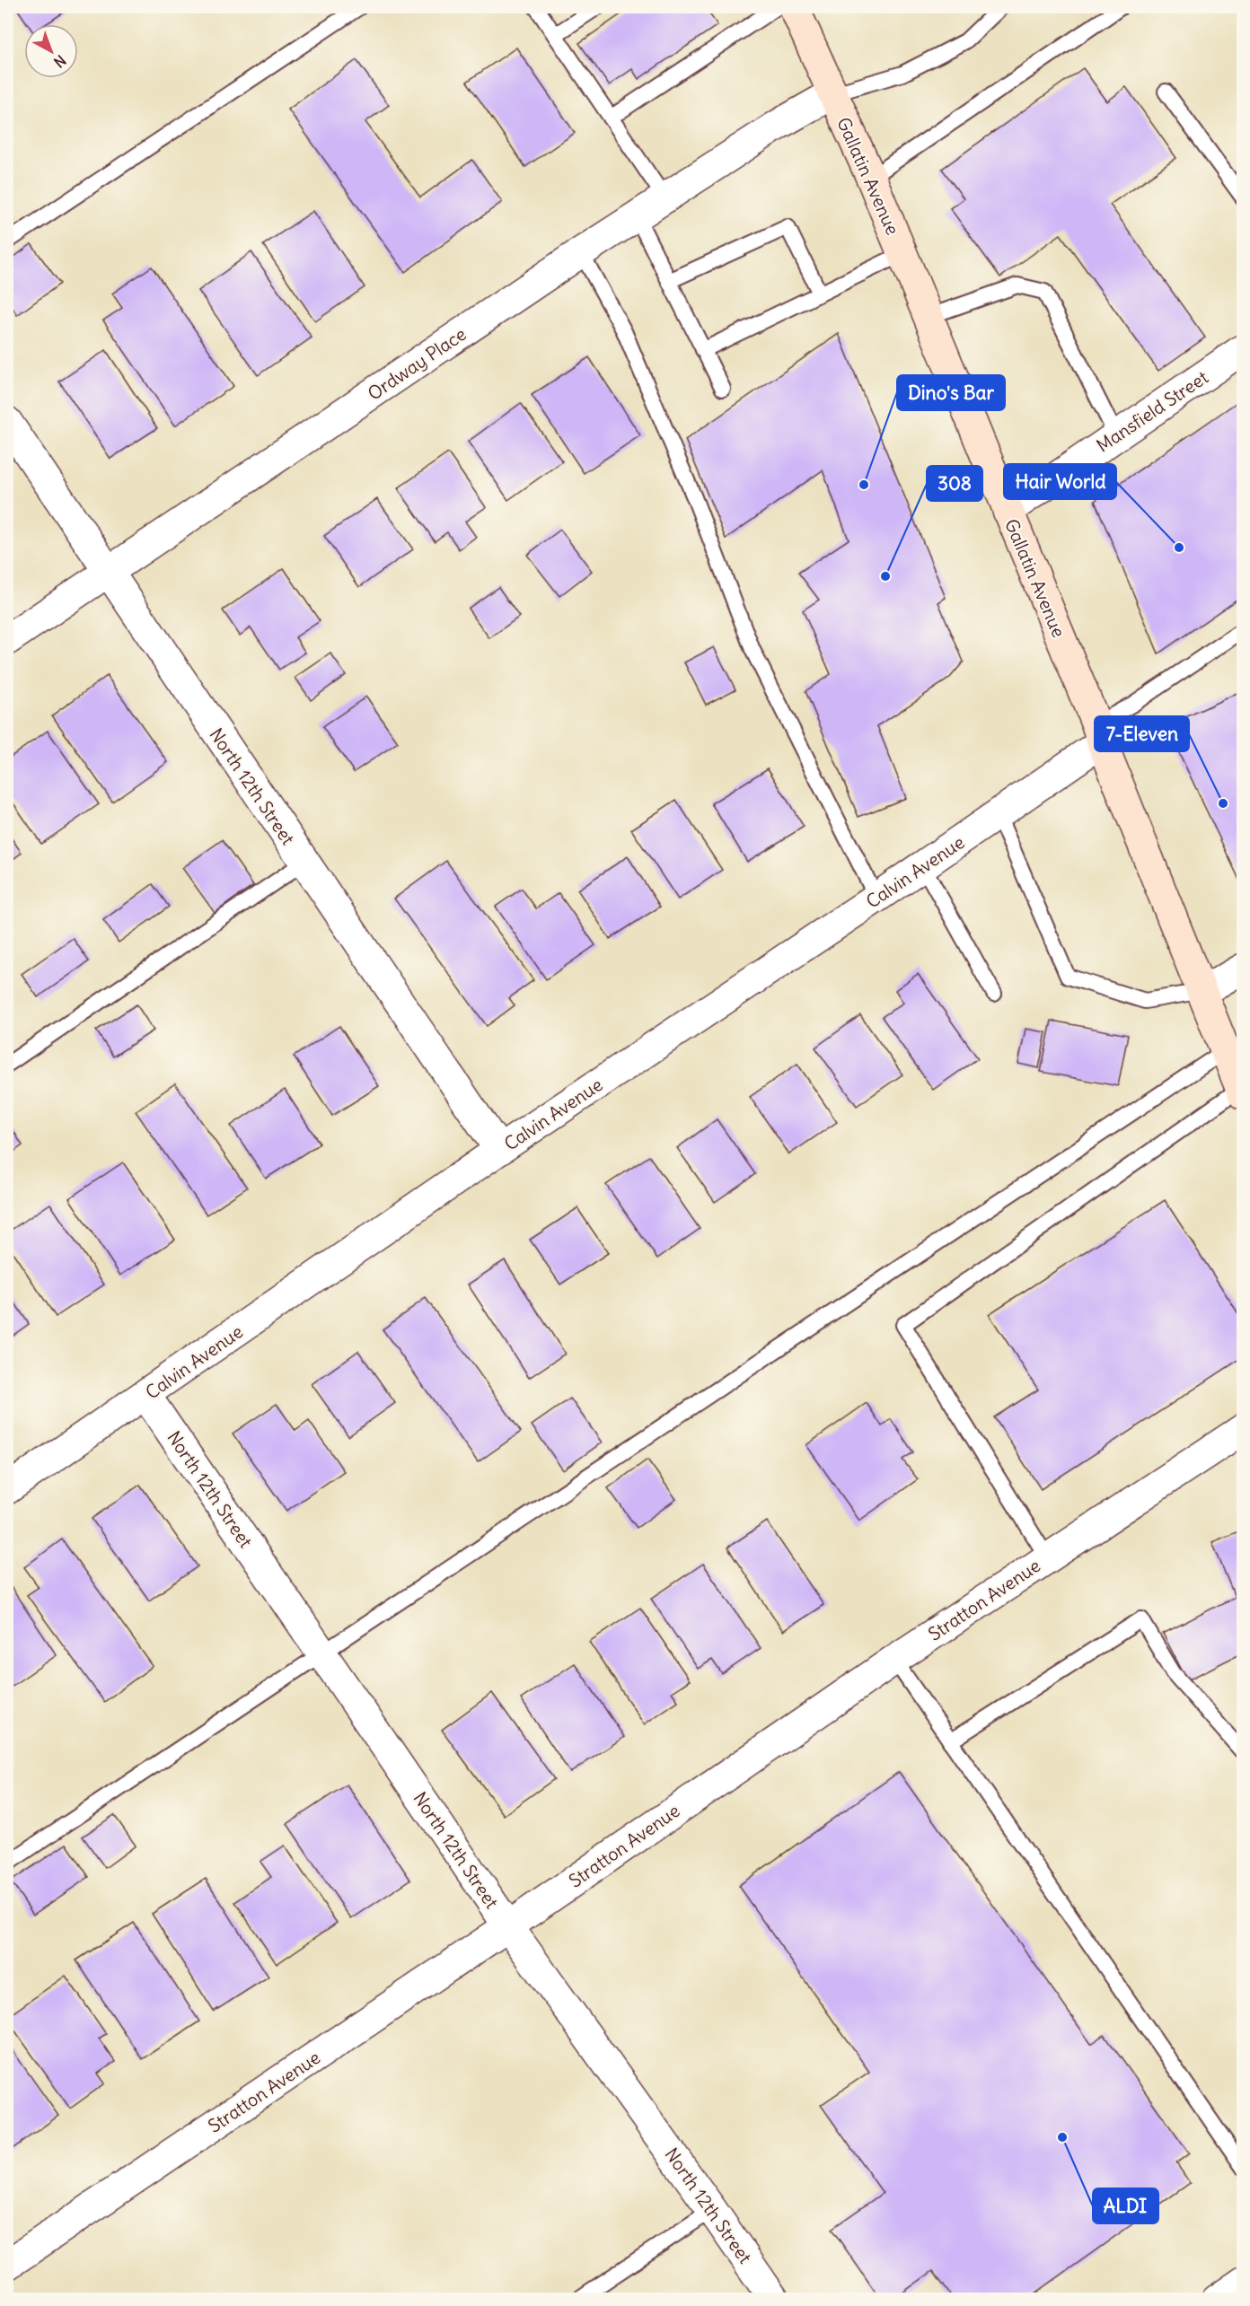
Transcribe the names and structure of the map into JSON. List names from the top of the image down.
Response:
{
  "streets": {
    "main road": ["Gallatin Avenue"],
    "street": [
      "Ordway Place",
      "Mansfield Street",
      "North 12th Street",
      "Calvin Avenue",
      "Stratton Avenue"
    ]
  },
  "crossings": [
    ["Gallatin Avenue", "Ordway Place"],
    ["Gallatin Avenue", "Mansfield Street"],
    ["Gallatin Avenue", "Calvin Avenue"],
    ["Ordway Place", "North 12th Street"],
    ["North 12th Street", "Calvin Avenue"],
    ["North 12th Street", "Stratton Avenue"]
  ],
  "places": [
    "Dino's Bar",
    "Hair World",
    "308",
    "7-Eleven",
    "ALDI"
  ],
  "north": "bottom right"
}
